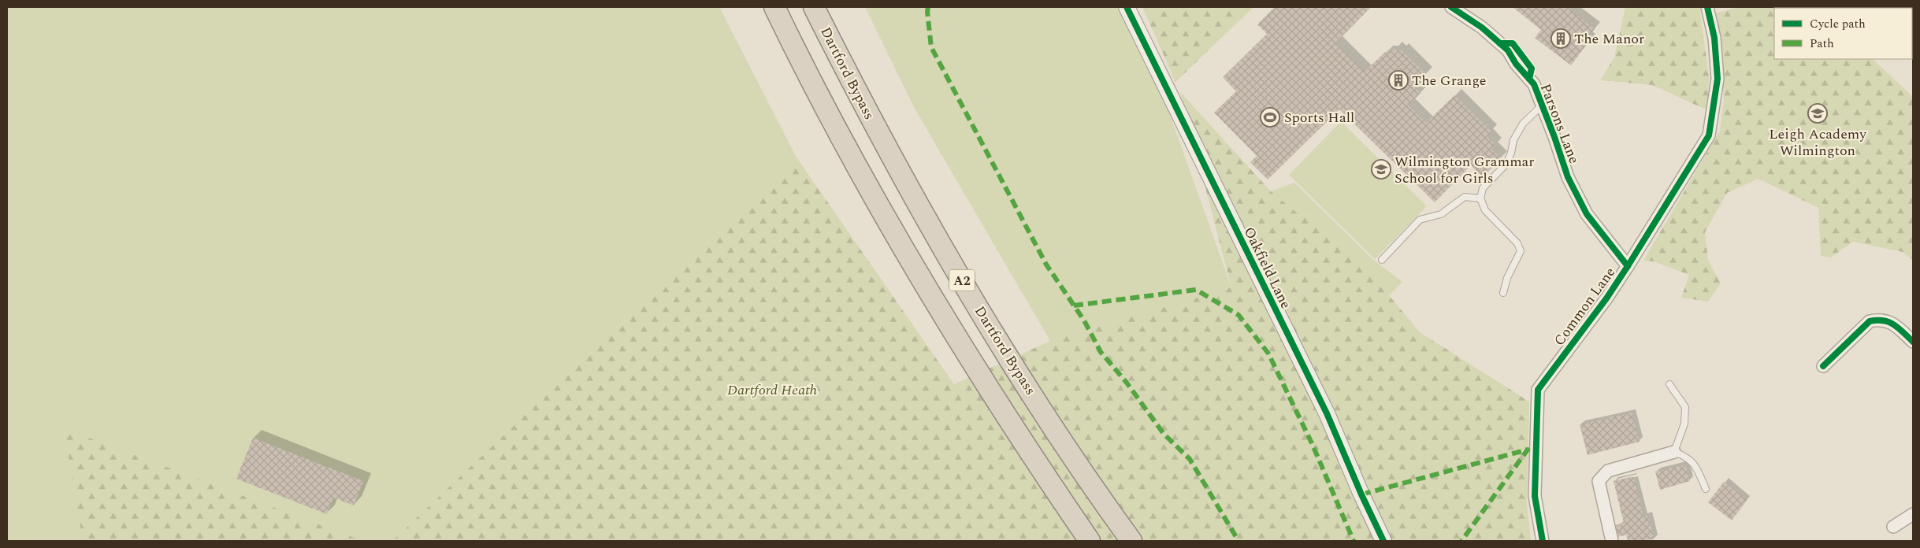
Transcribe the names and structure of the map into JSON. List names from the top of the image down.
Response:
{
  "streets": {
    "highway": ["Dartford Bypass", "A2"],
    "street": ["Parsons Lane", "Oakfield Lane", "Common Lane"]
  },
  "crossings": [
    ["Parsons Lane", "Common Lane"]
  ],
  "parks": ["Dartford Heath"],
  "places": {
    "building": ["The Manor", "The Grange"],
    "school or university": ["Leigh Academy Wilmington", "Wilmington Grammar School for Girls"],
    "sports": ["Sports Hall"]
  },
  "legend": ["Cycle path", "Path"]
}
